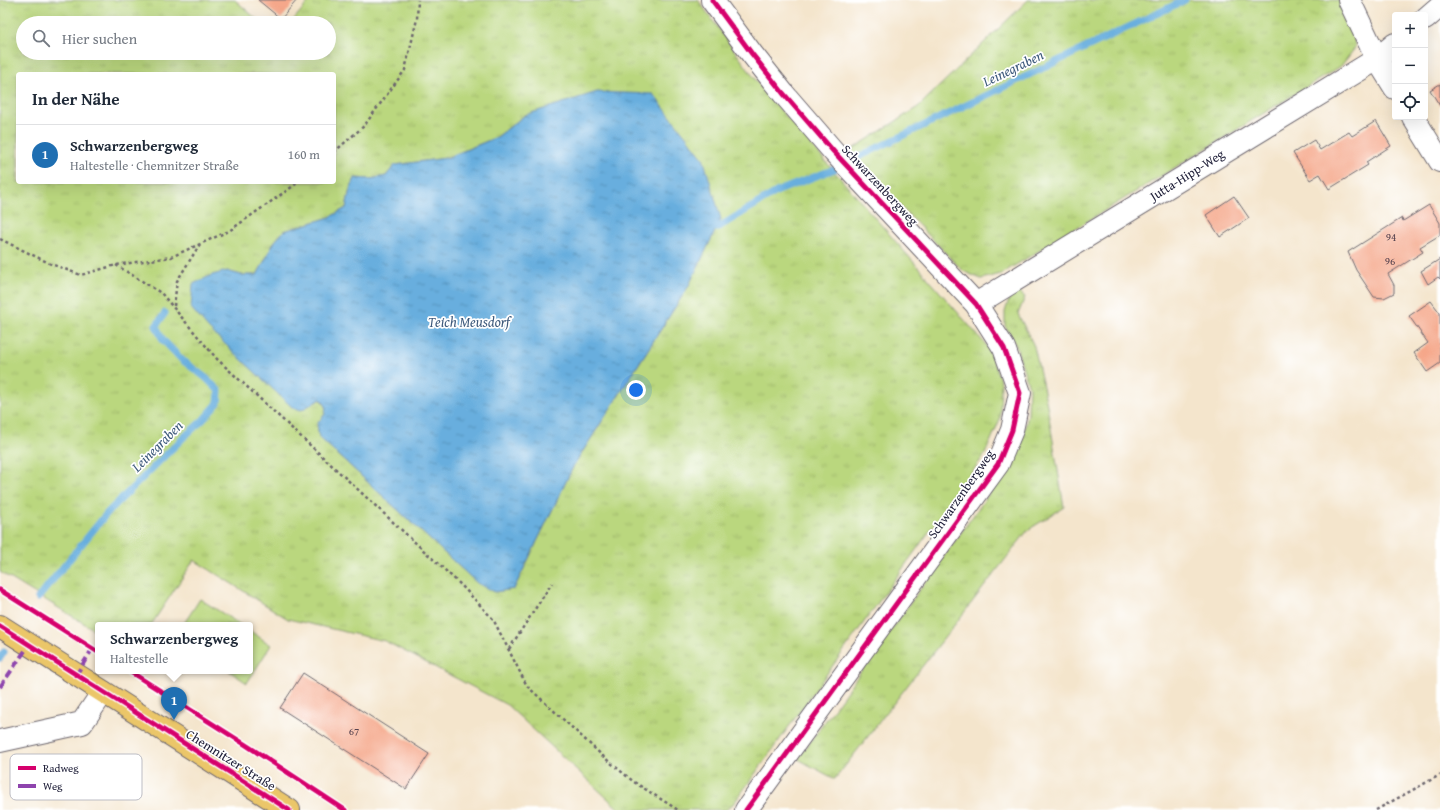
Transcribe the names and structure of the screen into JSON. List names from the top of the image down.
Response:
{
  "streets": {
    "main road": ["Chemnitzer Straße"],
    "street": ["Jutta-Hipp-Weg", "Schwarzenbergweg"]
  },
  "crossings": [
    ["Jutta-Hipp-Weg", "Schwarzenbergweg"]
  ],
  "water": ["Leinegraben", "Teich Meusdorf"],
  "house_numbers": ["94", "96", "67"],
  "legend": ["Radweg", "Weg"],
  "page": {
    "map_buttons": ["+", "−"],
    "search": "Hier suchen",
    "heading": "In der Nähe",
    "list": [
      {
        "mark": "1",
        "name": "Schwarzenbergweg",
        "note": "Haltestelle · Chemnitzer Straße",
        "value": "160 m"
      }
    ],
    "popup": ["Schwarzenbergweg", "Haltestelle"],
    "pins": "1"
  }
}
